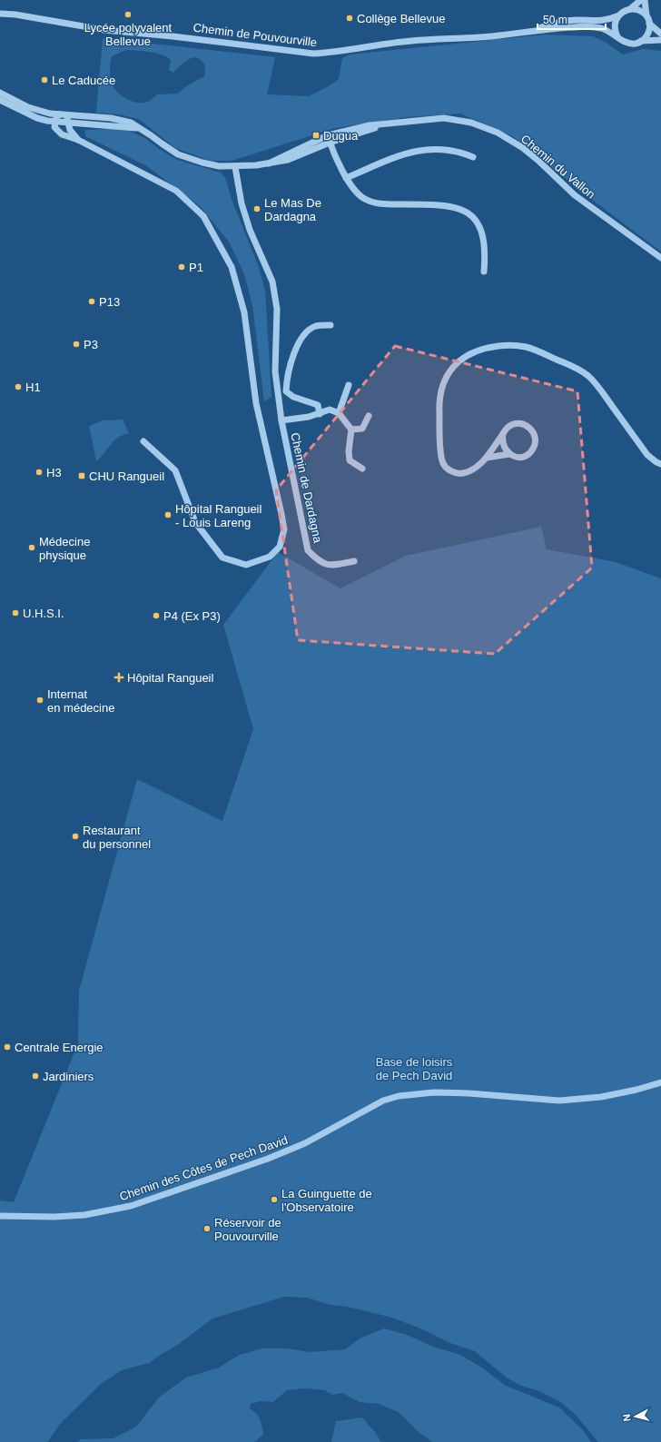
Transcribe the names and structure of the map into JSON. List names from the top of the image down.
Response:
{
  "streets": {
    "street": [
      "Chemin de Pouvourville",
      "Chemin du Vallon",
      "Chemin de Dardagna",
      "Chemin des Côtes de Pech David"
    ]
  },
  "crossings": [
    ["Chemin du Vallon", "Chemin de Dardagna"]
  ],
  "parks": ["Base de loisirs de Pech David"],
  "places": {
    "other": [
      "Lycée polyvalent Bellevue",
      "Collège Bellevue",
      "Le Caducée",
      "Le Mas De Dardagna",
      "P1",
      "P13",
      "P3",
      "H1",
      "H3",
      "Hôpital Rangueil - Louis Lareng",
      "Médecine physique",
      "U.H.S.I.",
      "P4 (Ex P3)",
      "Internat en médecine",
      "Restaurant du personnel",
      "Centrale Energie",
      "Jardiniers",
      "La Guinguette de l'Observatoire",
      "Réservoir de Pouvourville"
    ],
    "transit": ["Dugua", "CHU Rangueil"],
    "health": ["Hôpital Rangueil"]
  },
  "scale_bar": "50 m",
  "north": "left"
}
